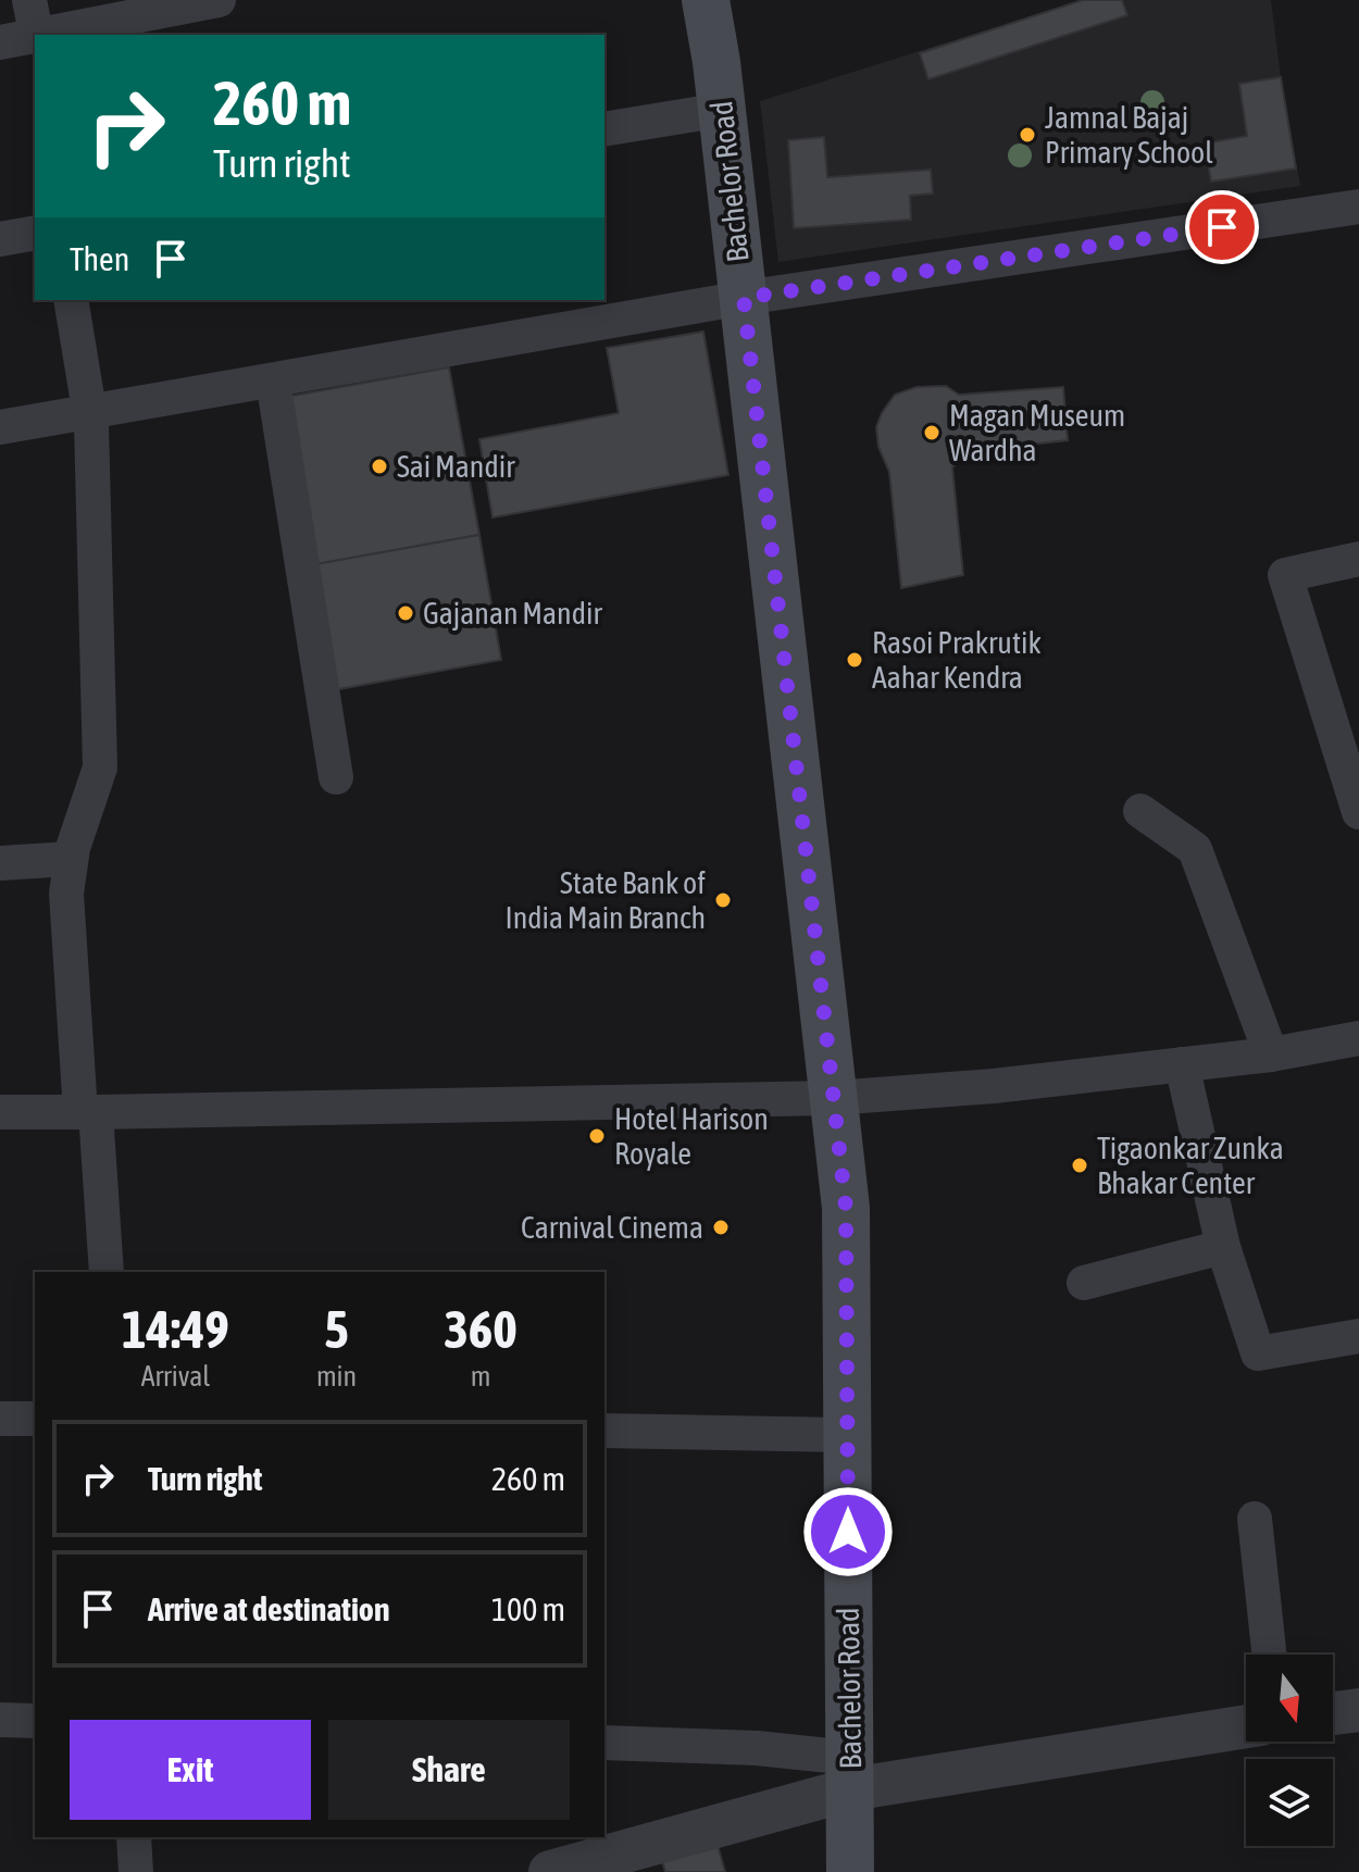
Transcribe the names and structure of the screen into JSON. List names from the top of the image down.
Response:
{
  "streets": {
    "main road": ["Bachelor Road"]
  },
  "places": [
    "Jamnal Bajaj Primary School",
    "Magan Museum Wardha",
    "Sai Mandir",
    "Gajanan Mandir",
    "Rasoi Prakrutik Aahar Kendra",
    "State Bank of India Main Branch",
    "Hotel Harison Royale",
    "Tigaonkar Zunka Bhakar Center",
    "Carnival Cinema"
  ],
  "north": "bottom",
  "page": {
    "turn": ["260 m", "Turn right"],
    "then": "Then",
    "eta": [
      "14:49",
      "Arrival",
      "5",
      "min",
      "360",
      "m"
    ],
    "list": [
      {
        "name": "Turn right",
        "value": "260 m"
      },
      {
        "name": "Arrive at destination",
        "value": "100 m"
      }
    ],
    "buttons": ["Exit", "Share"]
  }
}
